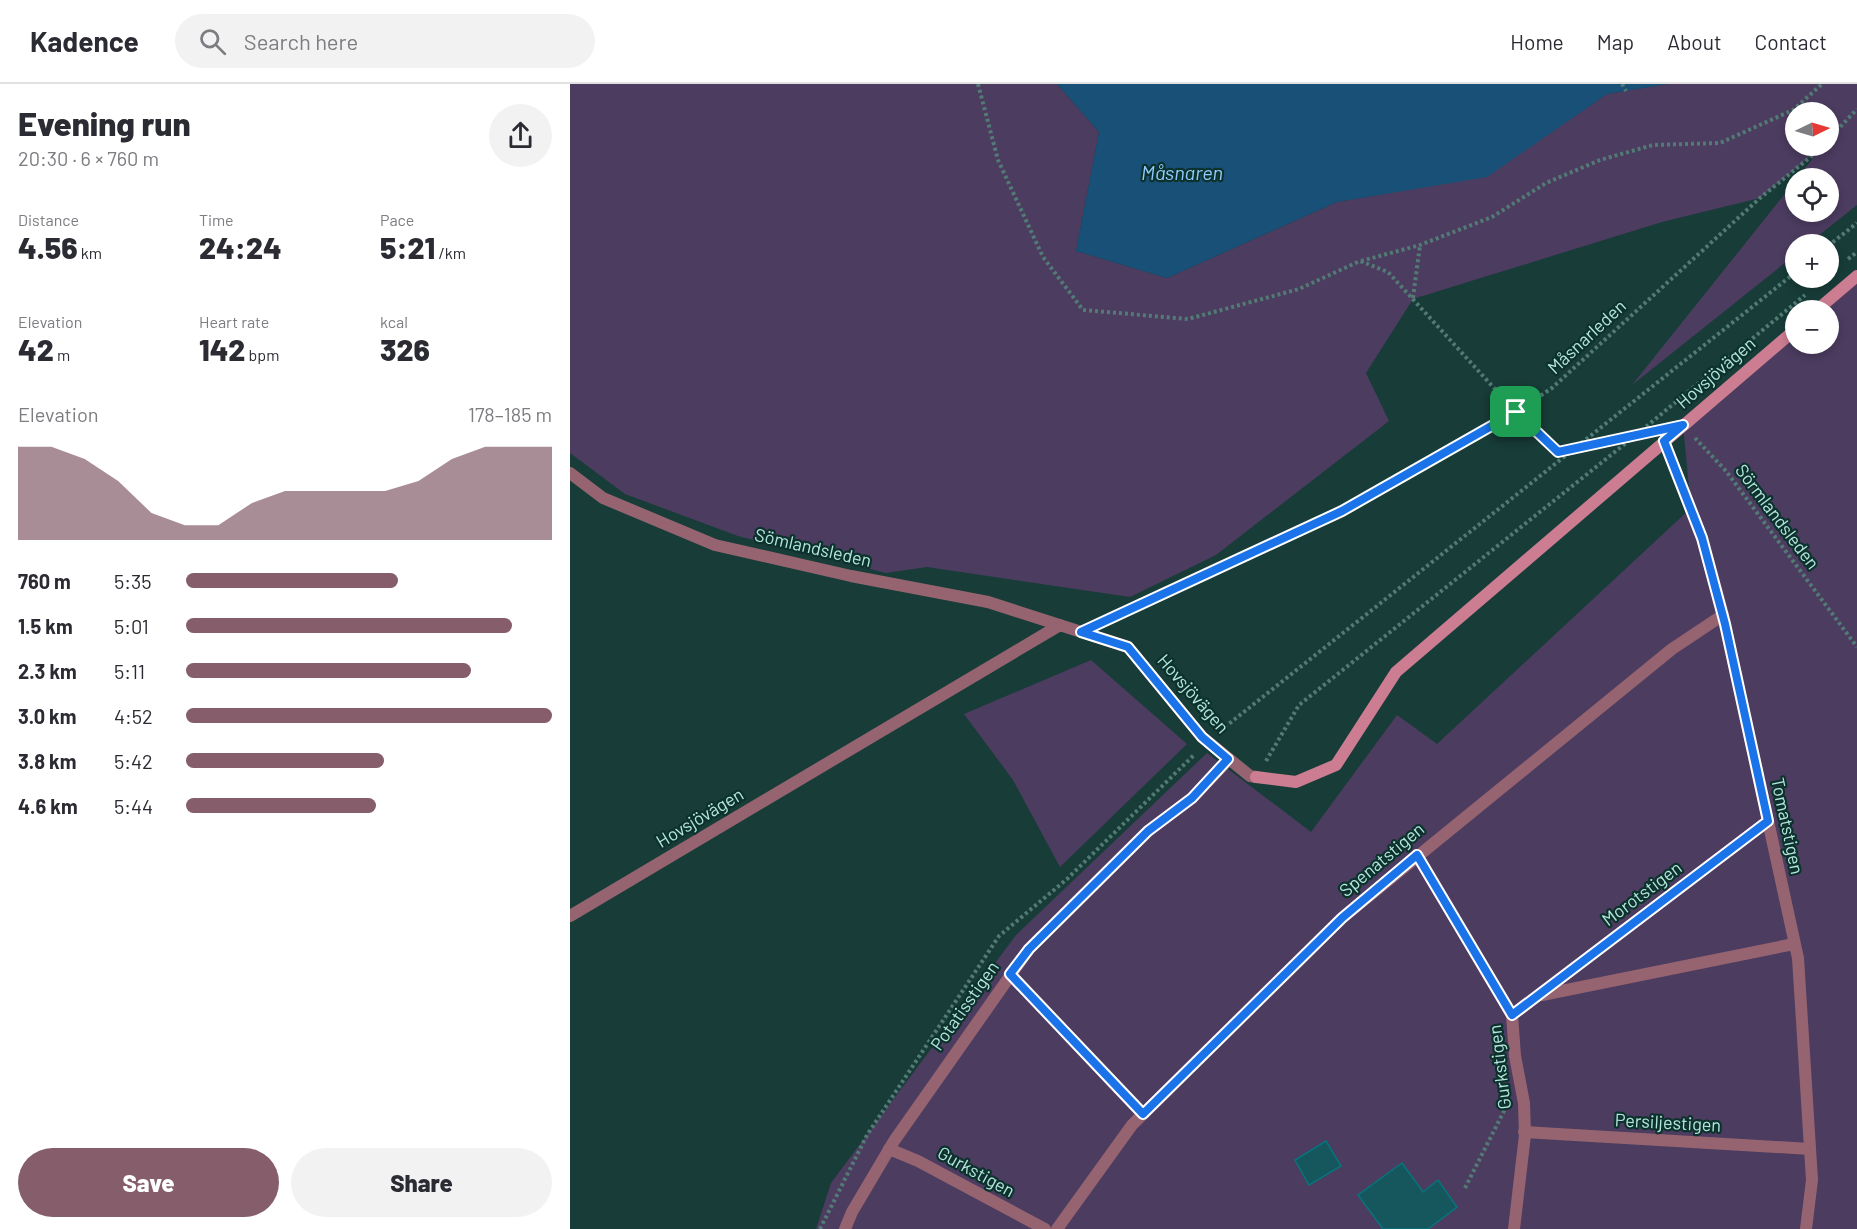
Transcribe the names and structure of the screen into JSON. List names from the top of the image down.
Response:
{
  "streets": {
    "street": [
      "Hovsjövägen",
      "Sömlandsleden",
      "Tomatstigen",
      "Spenatstigen",
      "Morotstigen",
      "Potatisstigen",
      "Gurkstigen",
      "Persiljestigen"
    ],
    "path": ["Måsnarleden", "Sörmlandsleden"]
  },
  "crossings": [
    ["Måsnarleden", "Hovsjövägen"],
    ["Hovsjövägen", "Sörmlandsleden"],
    ["Hovsjövägen", "Sömlandsleden"],
    ["Hovsjövägen", "Tomatstigen"],
    ["Hovsjövägen", "Potatisstigen"],
    ["Tomatstigen", "Spenatstigen"],
    ["Tomatstigen", "Morotstigen"],
    ["Tomatstigen", "Persiljestigen"],
    ["Spenatstigen", "Gurkstigen"],
    ["Morotstigen", "Gurkstigen"],
    ["Potatisstigen", "Gurkstigen"],
    ["Gurkstigen", "Persiljestigen"]
  ],
  "water": ["Måsnaren"],
  "north": "right",
  "page": {
    "header": "Kadence",
    "search": "Search here",
    "nav": [
      "Home",
      "Map",
      "About",
      "Contact"
    ],
    "heading": ["Evening run", "20:30 · 6 × 760 m"],
    "map_buttons": ["+", "−"],
    "stats": [
      ["Distance", "4.56 km"],
      ["Time", "24:24"],
      ["Pace", "5:21 /km"],
      ["Elevation", "42 m"],
      ["Heart rate", "142 bpm"],
      ["kcal", "326"]
    ],
    "chart": ["Elevation", "178–185 m"],
    "list": [
      {
        "name": "760 m",
        "note": "5:35"
      },
      {
        "name": "1.5 km",
        "note": "5:01"
      },
      {
        "name": "2.3 km",
        "note": "5:11"
      },
      {
        "name": "3.0 km",
        "note": "4:52"
      },
      {
        "name": "3.8 km",
        "note": "5:42"
      },
      {
        "name": "4.6 km",
        "note": "5:44"
      }
    ],
    "buttons": ["Save", "Share"]
  }
}
